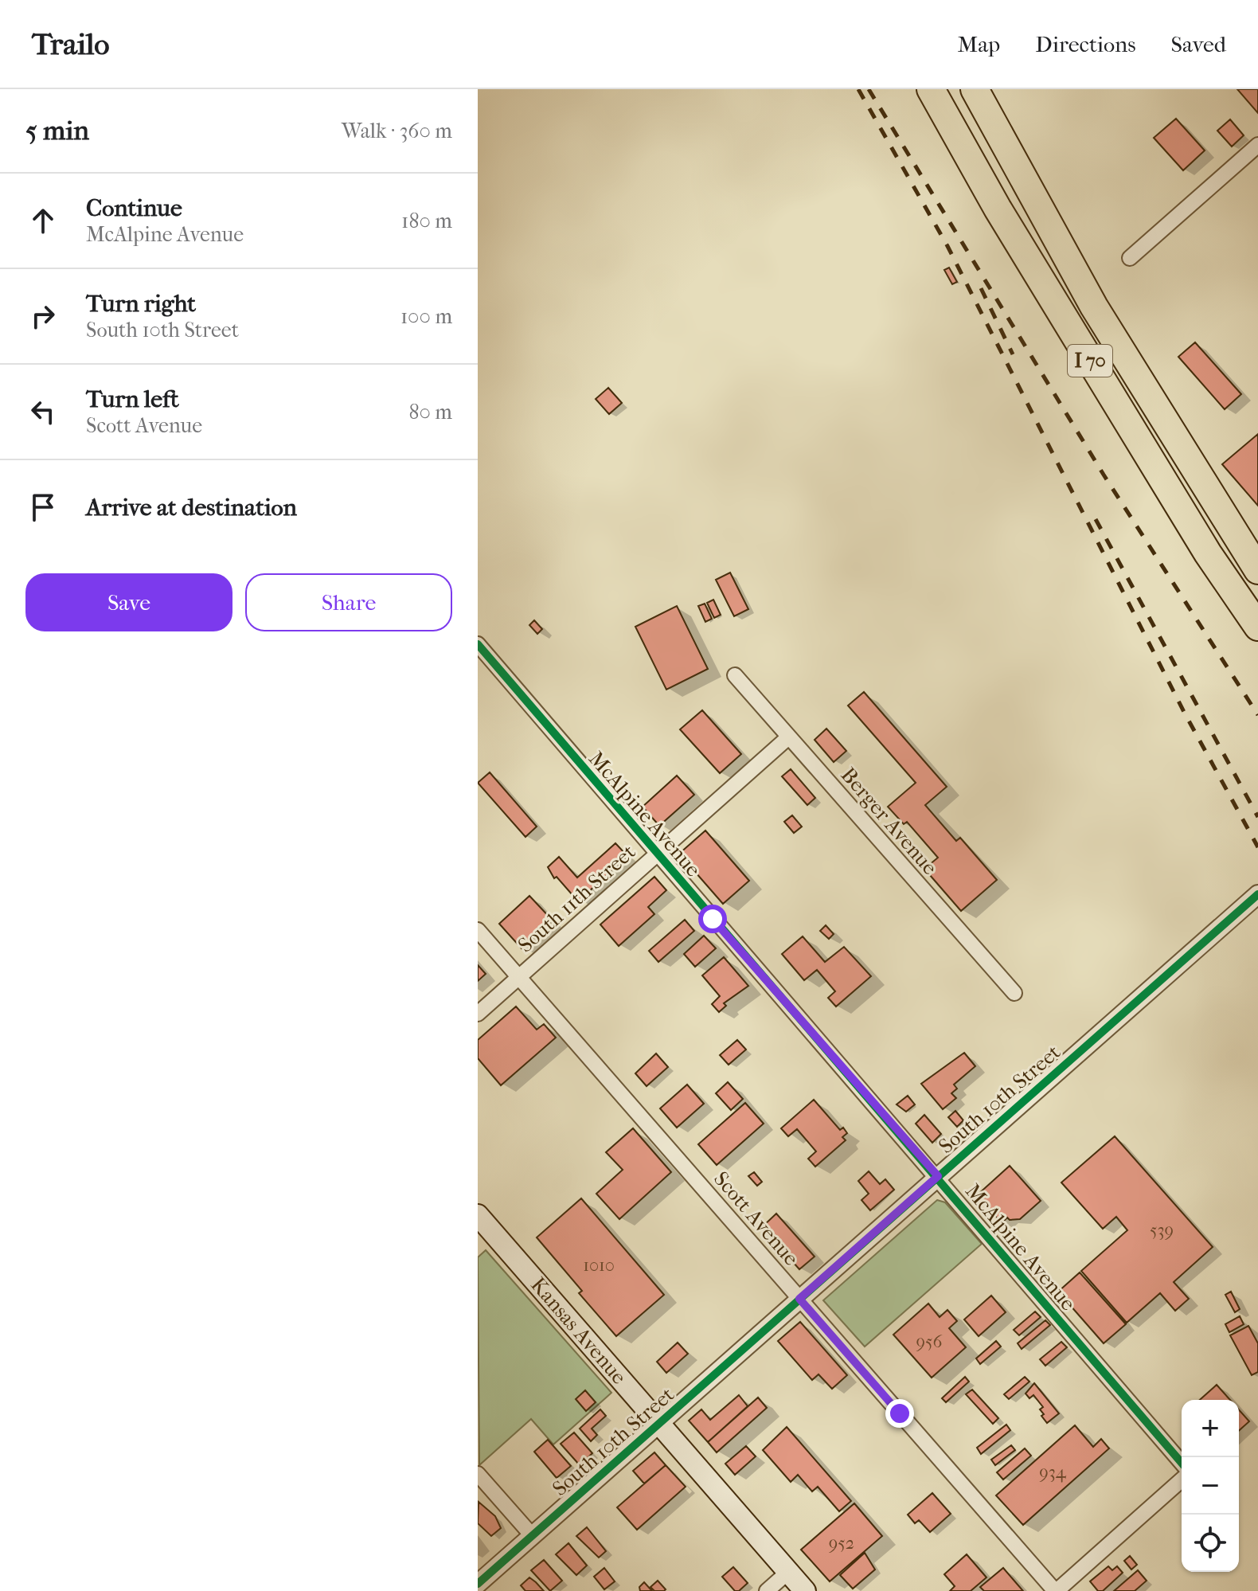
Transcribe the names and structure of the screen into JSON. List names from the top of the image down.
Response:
{
  "streets": {
    "highway": ["I 70"],
    "main road": ["Kansas Avenue"],
    "street": [
      "McAlpine Avenue",
      "Berger Avenue",
      "South 11th Street",
      "South 10th Street",
      "Scott Avenue"
    ]
  },
  "crossings": [
    ["McAlpine Avenue", "South 11th Street"],
    ["McAlpine Avenue", "South 10th Street"],
    ["Berger Avenue", "South 11th Street"],
    ["South 11th Street", "Scott Avenue"],
    ["South 10th Street", "Scott Avenue"],
    ["South 10th Street", "Kansas Avenue"]
  ],
  "house_numbers": [
    "539",
    "1010",
    "956",
    "934",
    "952"
  ],
  "page": {
    "header": "Trailo",
    "nav": ["Map", "Directions", "Saved"],
    "heading": ["5 min", "Walk · 360 m"],
    "list": [
      ["Continue", "McAlpine Avenue", "180 m"],
      ["Turn right", "South 10th Street", "100 m"],
      ["Turn left", "Scott Avenue", "80 m"],
      "Arrive at destination"
    ],
    "buttons": ["Save", "Share"],
    "map_buttons": ["+", "−"]
  }
}
